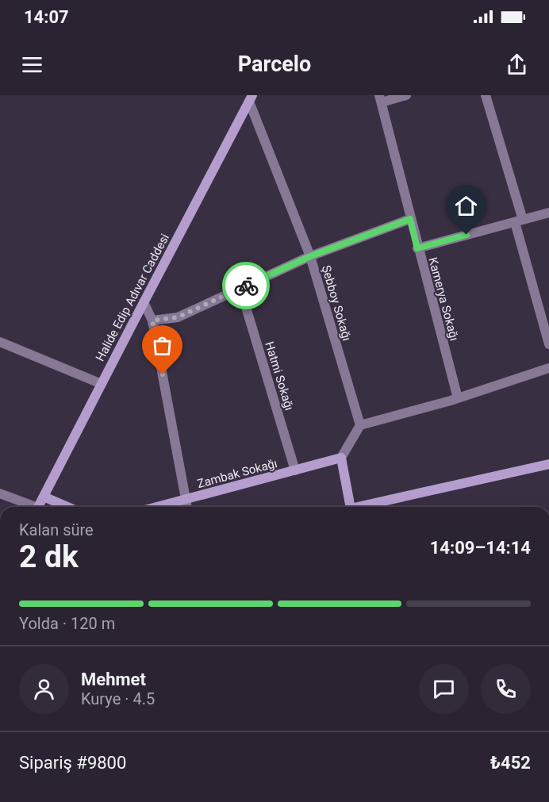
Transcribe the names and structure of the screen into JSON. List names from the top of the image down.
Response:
{
  "streets": {
    "street": [
      "Halide Edip Adıvar Caddesi",
      "Kamerya Sokağı",
      "Şebboy Sokağı",
      "Hatmi Sokağı",
      "Zambak Sokağı"
    ]
  },
  "crossings": [
    ["Halide Edip Adıvar Caddesi", "Şebboy Sokağı"],
    ["Hatmi Sokağı", "Zambak Sokağı"]
  ],
  "page": {
    "status": "14:07",
    "header": "Parcelo",
    "heading": ["2 dk", "Kalan süre", "14:09–14:14"],
    "panel": [
      "Mehmet",
      "Kurye · 4.5",
      "Sipariş #9800",
      "₺452"
    ],
    "bar": "Yolda · 120 m"
  }
}
